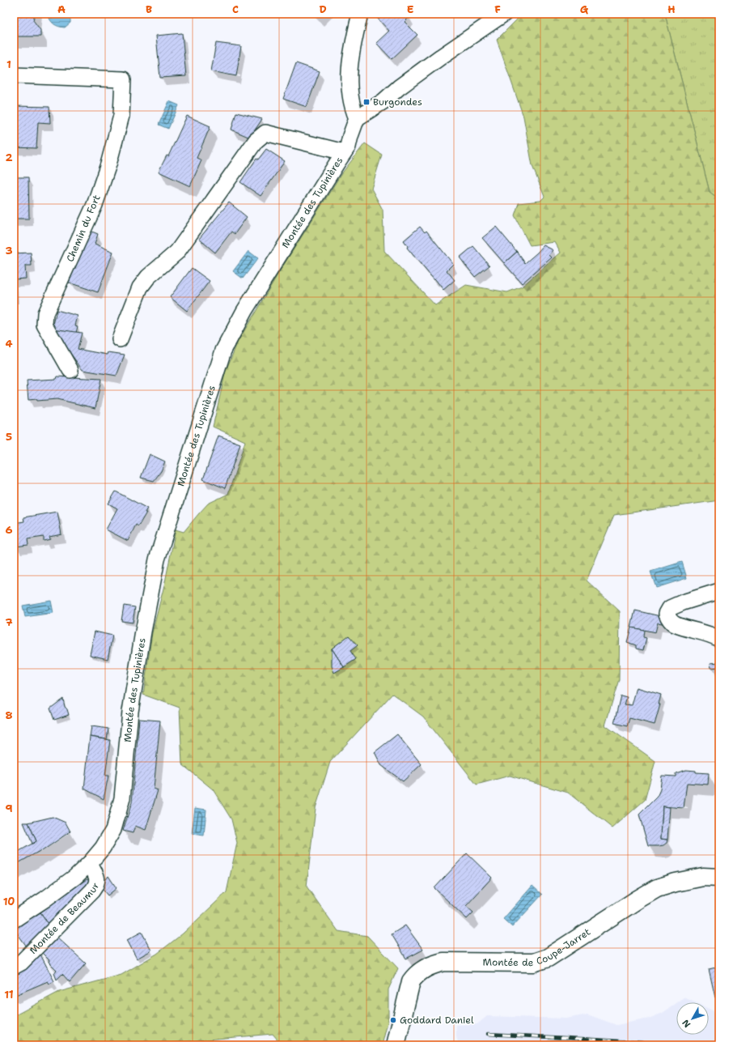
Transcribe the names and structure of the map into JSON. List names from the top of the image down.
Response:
{
  "streets": {
    "main road": ["Montée de Coupe-Jarret"],
    "street": ["Montée des Tupinières", "Chemin du Fort", "Montée de Beaumur"]
  },
  "crossings": [
    ["Montée des Tupinières", "Montée de Beaumur"]
  ],
  "places": {
    "transit": ["Burgondes"],
    "other": ["Goddard Daniel"]
  },
  "north": "bottom left",
  "grid": {
    "columns": [
      "A",
      "B",
      "C",
      "D",
      "E",
      "F",
      "G",
      "H"
    ],
    "rows": [
      "1",
      "2",
      "3",
      "4",
      "5",
      "6",
      "7",
      "8",
      "9",
      "10",
      "11"
    ]
  }
}
